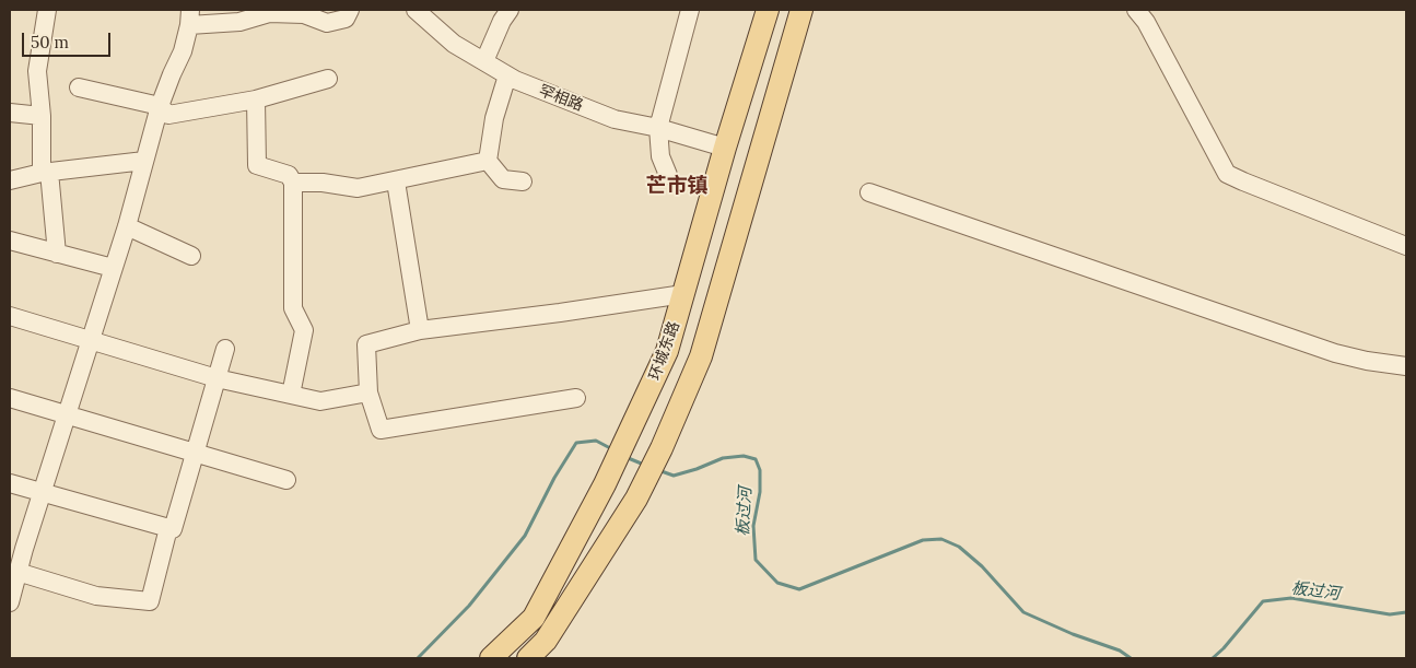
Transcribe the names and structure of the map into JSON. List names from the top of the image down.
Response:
{
  "streets": {
    "main road": ["环城东路"],
    "street": ["罕相路"]
  },
  "crossings": [
    ["罕相路", "环城东路"]
  ],
  "districts": ["芒市镇"],
  "water": ["板过河"],
  "scale_bar": "50 m"
}
